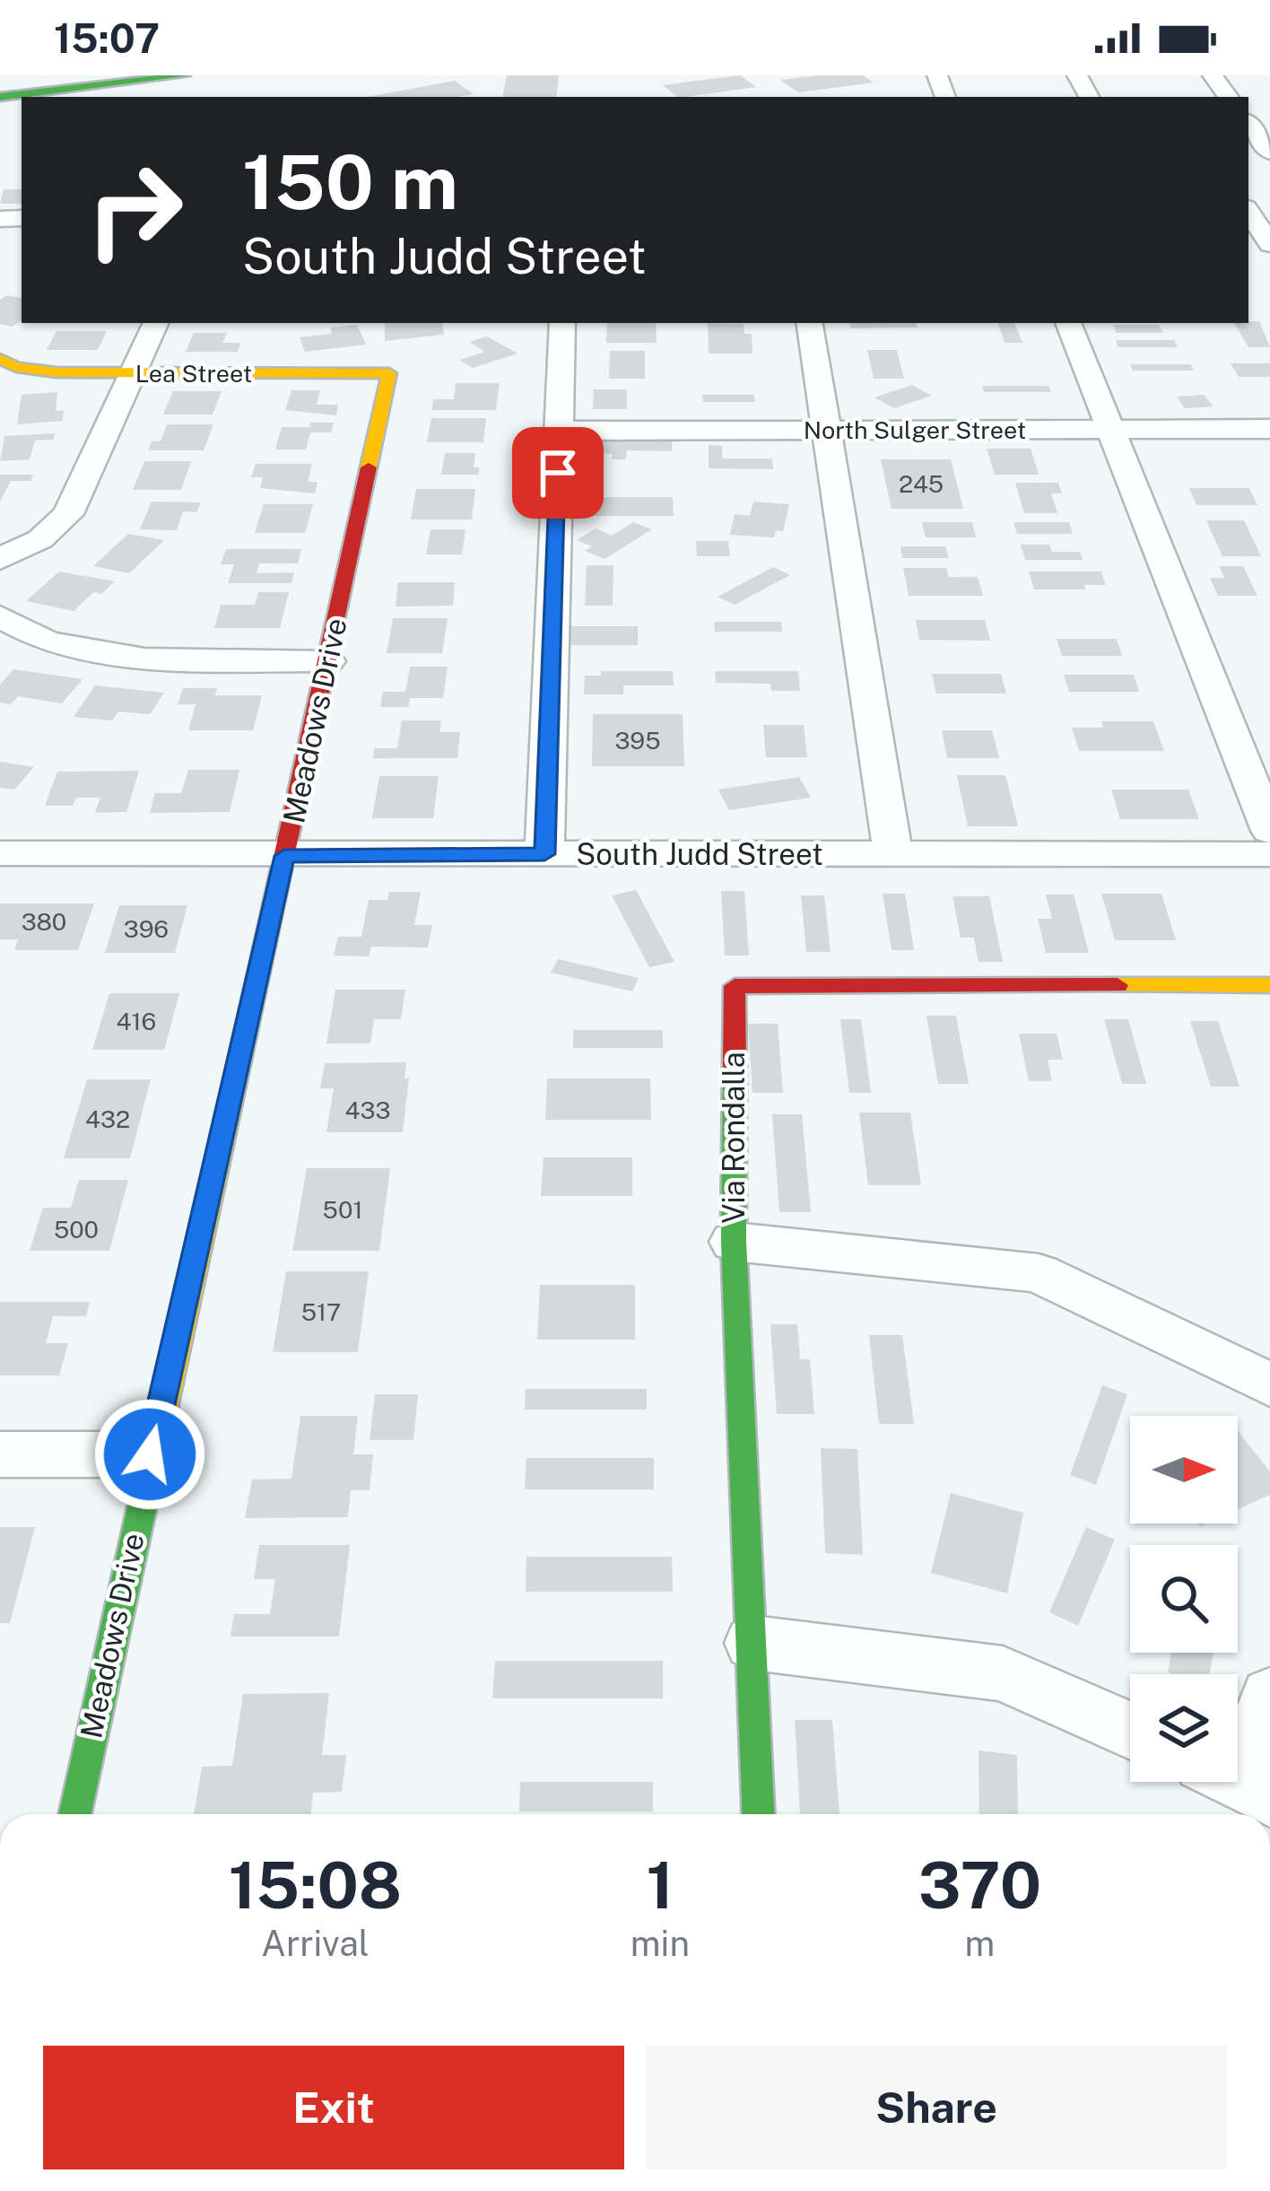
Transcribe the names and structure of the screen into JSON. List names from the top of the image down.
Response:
{
  "streets": {
    "street": [
      "Lea Street",
      "North Sulger Street",
      "Meadows Drive",
      "South Judd Street",
      "Via Rondalla"
    ]
  },
  "crossings": [
    ["Lea Street", "Meadows Drive"],
    ["Meadows Drive", "South Judd Street"]
  ],
  "house_numbers": [
    "245",
    "395",
    "380",
    "396",
    "416",
    "433",
    "432",
    "501",
    "500",
    "517"
  ],
  "north": "right",
  "page": {
    "status": "15:07",
    "turn": ["150 m", "South Judd Street"],
    "eta": [
      "15:08",
      "Arrival",
      "1",
      "min",
      "370",
      "m"
    ],
    "buttons": ["Exit", "Share"]
  }
}
